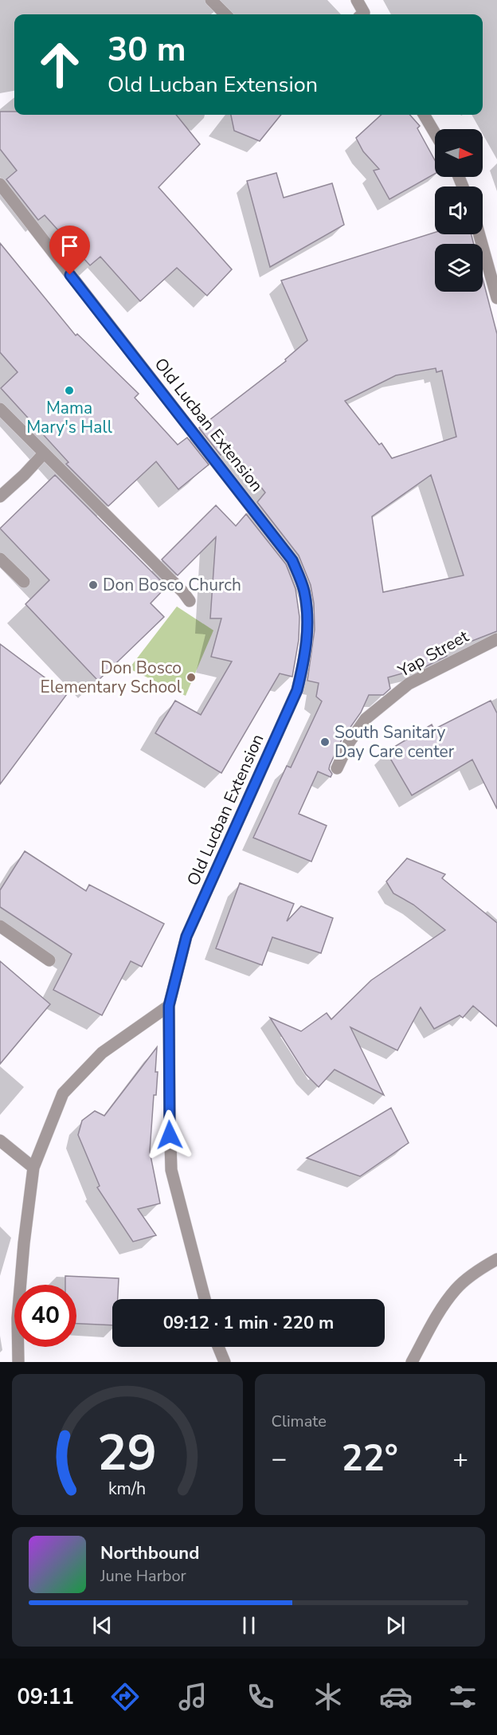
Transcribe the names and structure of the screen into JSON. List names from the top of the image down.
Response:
{
  "streets": {
    "street": ["Old Lucban Extension", "Yap Street"]
  },
  "places": [
    "Mama Mary's Hall",
    "Don Bosco Church",
    "Don Bosco Elementary School",
    "South Sanitary Day Care center"
  ],
  "north": "right",
  "page": {
    "turn": ["30 m", "Old Lucban Extension"],
    "limit": "40",
    "trip": "09:12 · 1 min · 220 m",
    "tile": "Climate",
    "heat": ["−", "22°", "+"],
    "song": ["Northbound", "June Harbor"],
    "tabs": "09:11",
    "gauge": ["29", "km/h"]
  }
}
